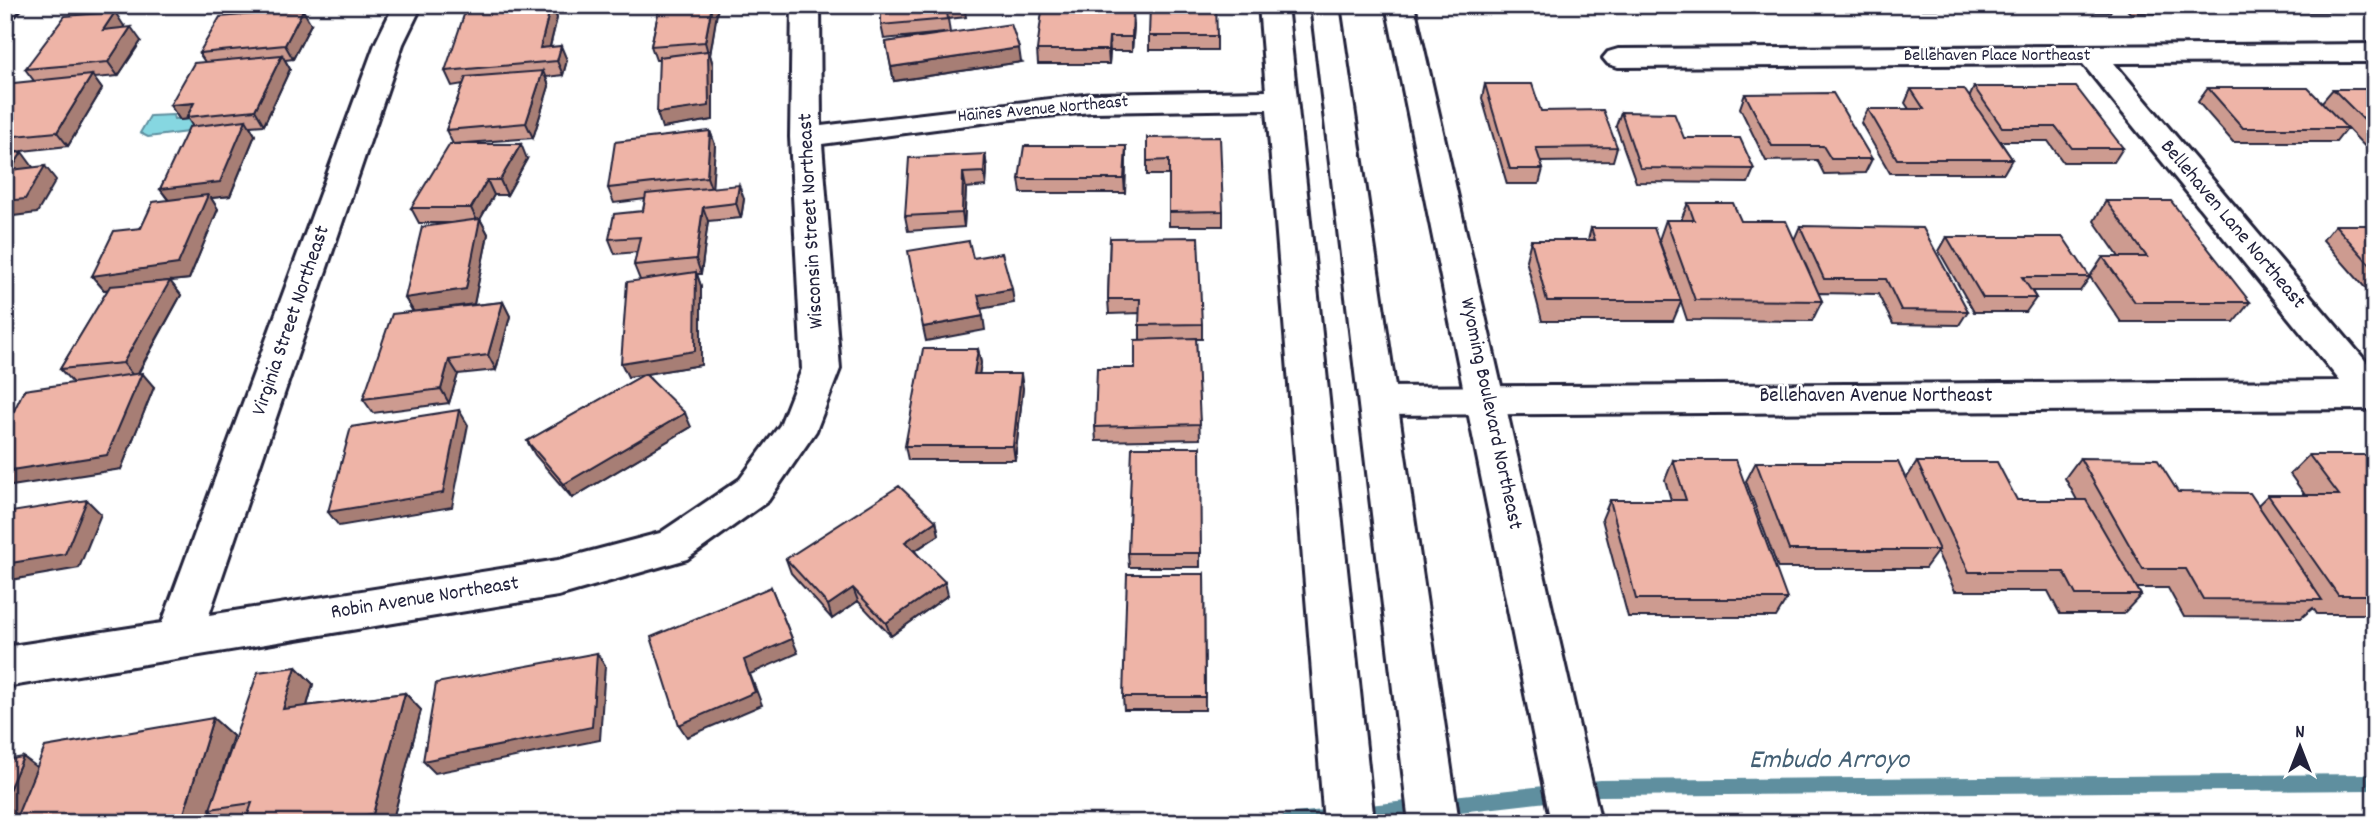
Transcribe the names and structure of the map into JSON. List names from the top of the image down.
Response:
{
  "streets": {
    "street": [
      "Bellehaven Place Northeast",
      "Haines Avenue Northeast",
      "Wisconsin Street Northeast",
      "Bellehaven Lane Northeast",
      "Virginia Street Northeast",
      "Bellehaven Avenue Northeast",
      "Wyoming Boulevard Northeast",
      "Robin Avenue Northeast"
    ]
  },
  "crossings": [
    ["Bellehaven Place Northeast", "Bellehaven Lane Northeast"],
    ["Haines Avenue Northeast", "Wisconsin Street Northeast"],
    ["Wisconsin Street Northeast", "Robin Avenue Northeast"],
    ["Bellehaven Lane Northeast", "Bellehaven Avenue Northeast"],
    ["Virginia Street Northeast", "Robin Avenue Northeast"],
    ["Bellehaven Avenue Northeast", "Wyoming Boulevard Northeast"]
  ],
  "water": ["Embudo Arroyo"],
  "north": "top"
}
